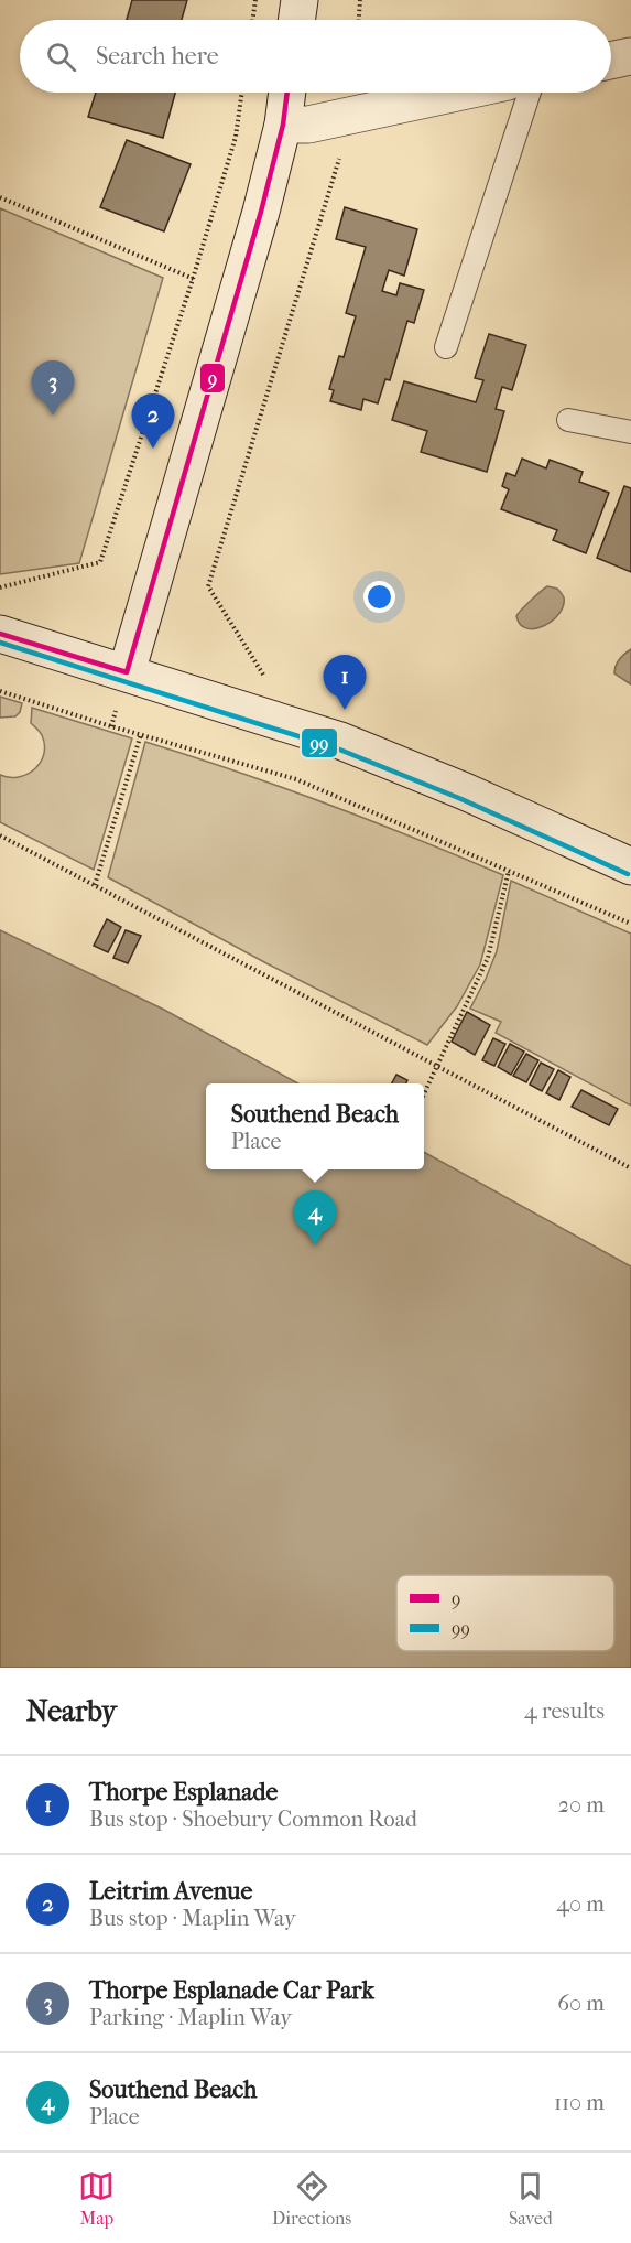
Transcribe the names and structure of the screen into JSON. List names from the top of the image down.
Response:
{
  "lines": ["transit line 9", "transit line 99"],
  "legend": ["9", "99"],
  "page": {
    "search": "Search here",
    "pins": [
      "3",
      "2",
      "1",
      "4"
    ],
    "popup": ["Southend Beach", "Place"],
    "heading": ["Nearby", "4 results"],
    "list": [
      {
        "mark": "1",
        "name": "Thorpe Esplanade",
        "note": "Bus stop · Shoebury Common Road",
        "value": "20 m"
      },
      {
        "mark": "2",
        "name": "Leitrim Avenue",
        "note": "Bus stop · Maplin Way",
        "value": "40 m"
      },
      {
        "mark": "3",
        "name": "Thorpe Esplanade Car Park",
        "note": "Parking · Maplin Way",
        "value": "60 m"
      },
      {
        "mark": "4",
        "name": "Southend Beach",
        "note": "Place",
        "value": "110 m"
      }
    ],
    "nav": ["Map", "Directions", "Saved"]
  }
}
